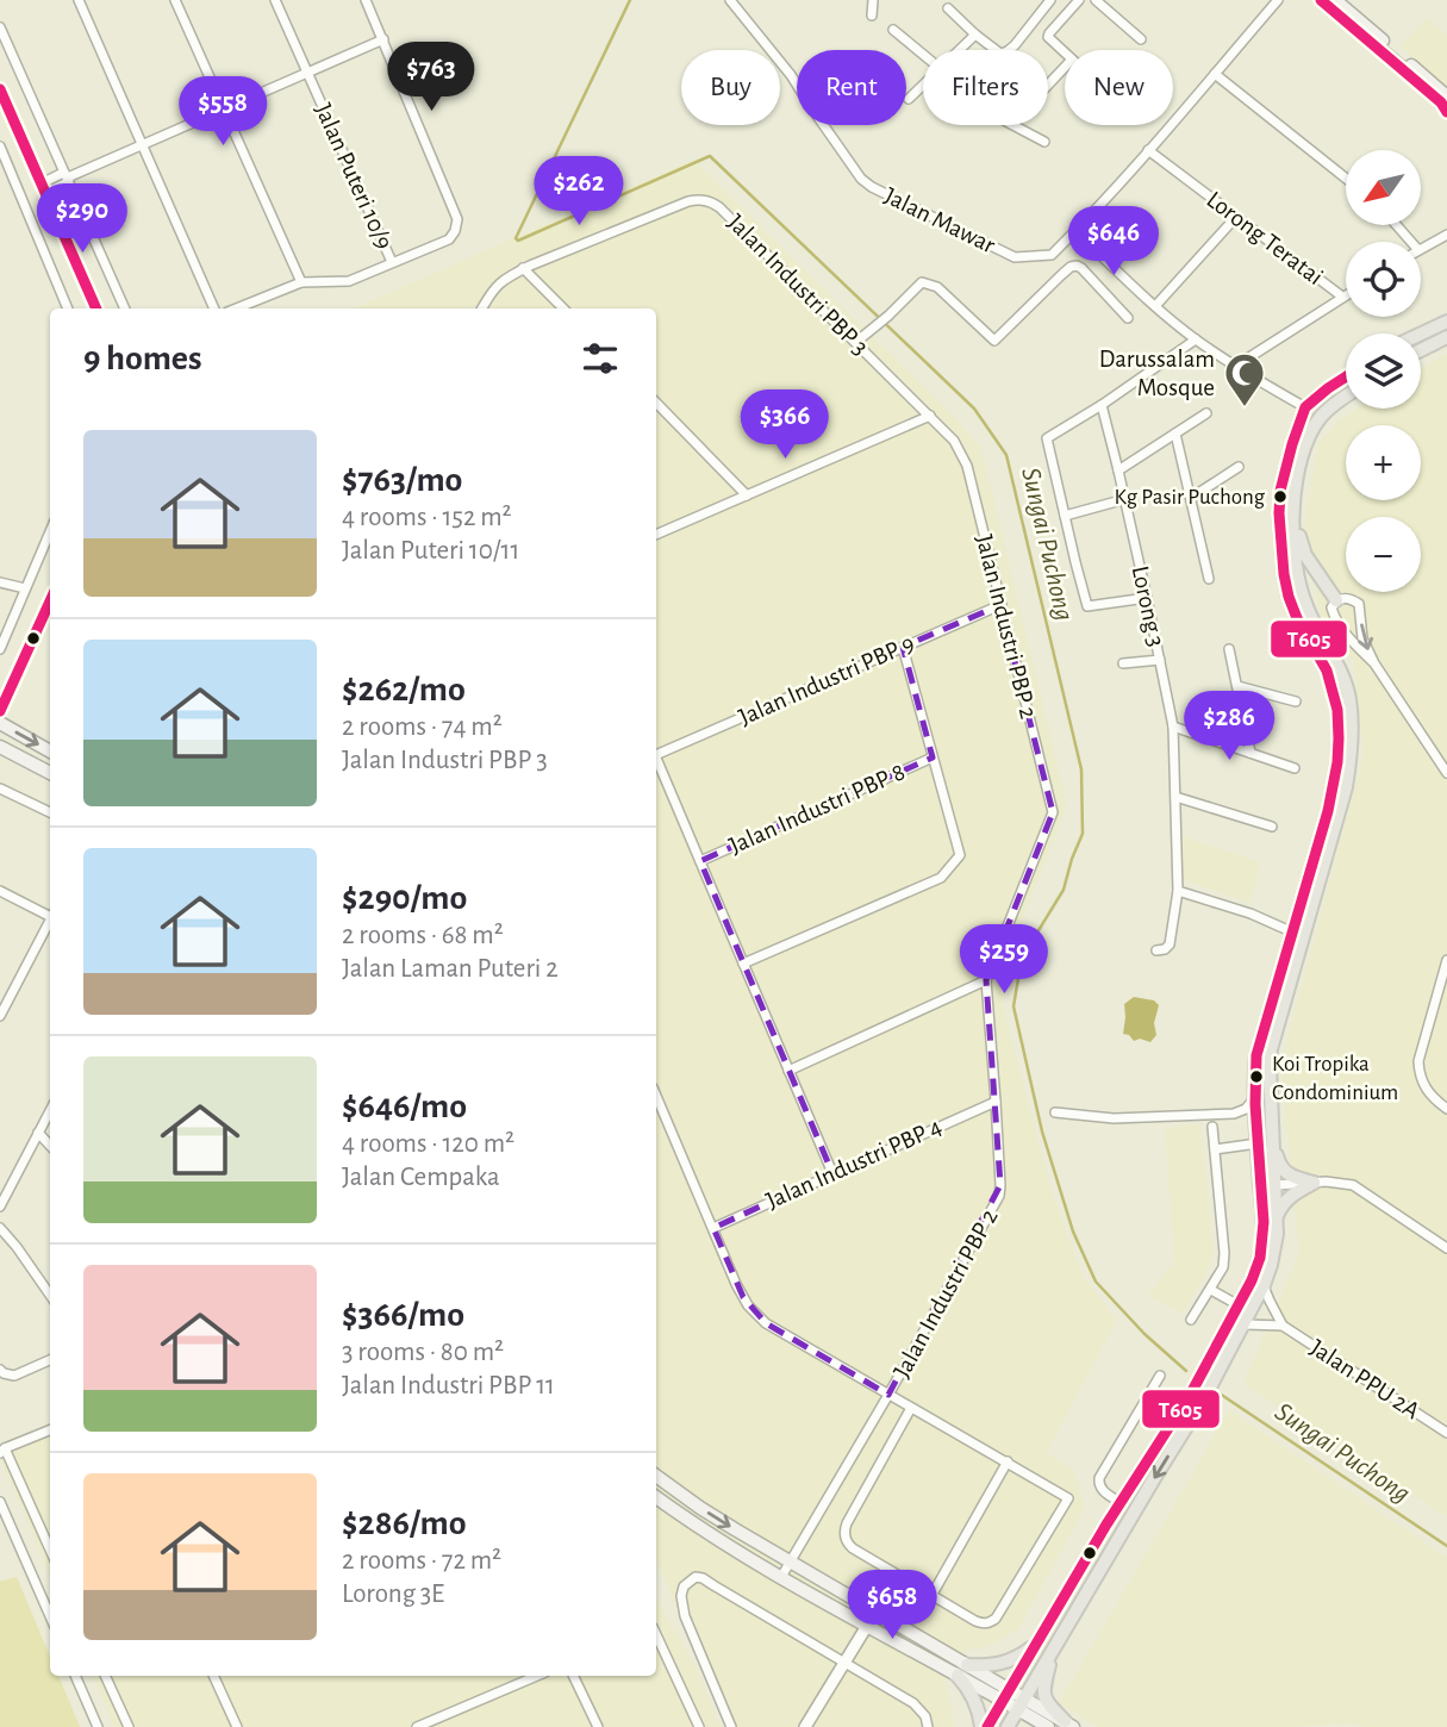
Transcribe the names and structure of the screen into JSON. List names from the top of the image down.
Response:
{
  "streets": {
    "street": [
      "Jalan Puteri 10/9",
      "Jalan Mawar",
      "Lorong Teratai",
      "Jalan Industri PBP 3",
      "Lorong 3",
      "Jalan Industri PBP 2",
      "Jalan Industri PBP 9",
      "Jalan Industri PBP 8",
      "Jalan Industri PBP 4",
      "Jalan PPU 2A"
    ]
  },
  "crossings": [
    ["Jalan Mawar", "Lorong Teratai"],
    ["Jalan Industri PBP 3", "Jalan Industri PBP 2"],
    ["Jalan Industri PBP 2", "Jalan Industri PBP 9"],
    ["Jalan Industri PBP 2", "Jalan Industri PBP 4"]
  ],
  "water": ["Sungai Puchong"],
  "places": {
    "mosque": ["Darussalam Mosque"],
    "other": ["Kg Pasir Puchong", "Koi Tropika Condominium"]
  },
  "lines": ["transit line T605"],
  "north": "bottom left",
  "page": {
    "price": [
      "$763",
      "$558",
      "$262",
      "$290",
      "$646",
      "$366",
      "$286",
      "$259",
      "$658"
    ],
    "chip": [
      "Buy",
      "Rent",
      "Filters",
      "New"
    ],
    "map_buttons": ["+", "−"],
    "heading": "9 homes",
    "list": [
      {
        "name": "$763/mo",
        "note": "4 rooms · 152 m² · Jalan Puteri 10/11"
      },
      {
        "name": "$262/mo",
        "note": "2 rooms · 74 m² · Jalan Industri PBP 3"
      },
      {
        "name": "$290/mo",
        "note": "2 rooms · 68 m² · Jalan Laman Puteri 2"
      },
      {
        "name": "$646/mo",
        "note": "4 rooms · 120 m² · Jalan Cempaka"
      },
      {
        "name": "$366/mo",
        "note": "3 rooms · 80 m² · Jalan Industri PBP 11"
      },
      {
        "name": "$286/mo",
        "note": "2 rooms · 72 m² · Lorong 3E"
      }
    ]
  }
}
